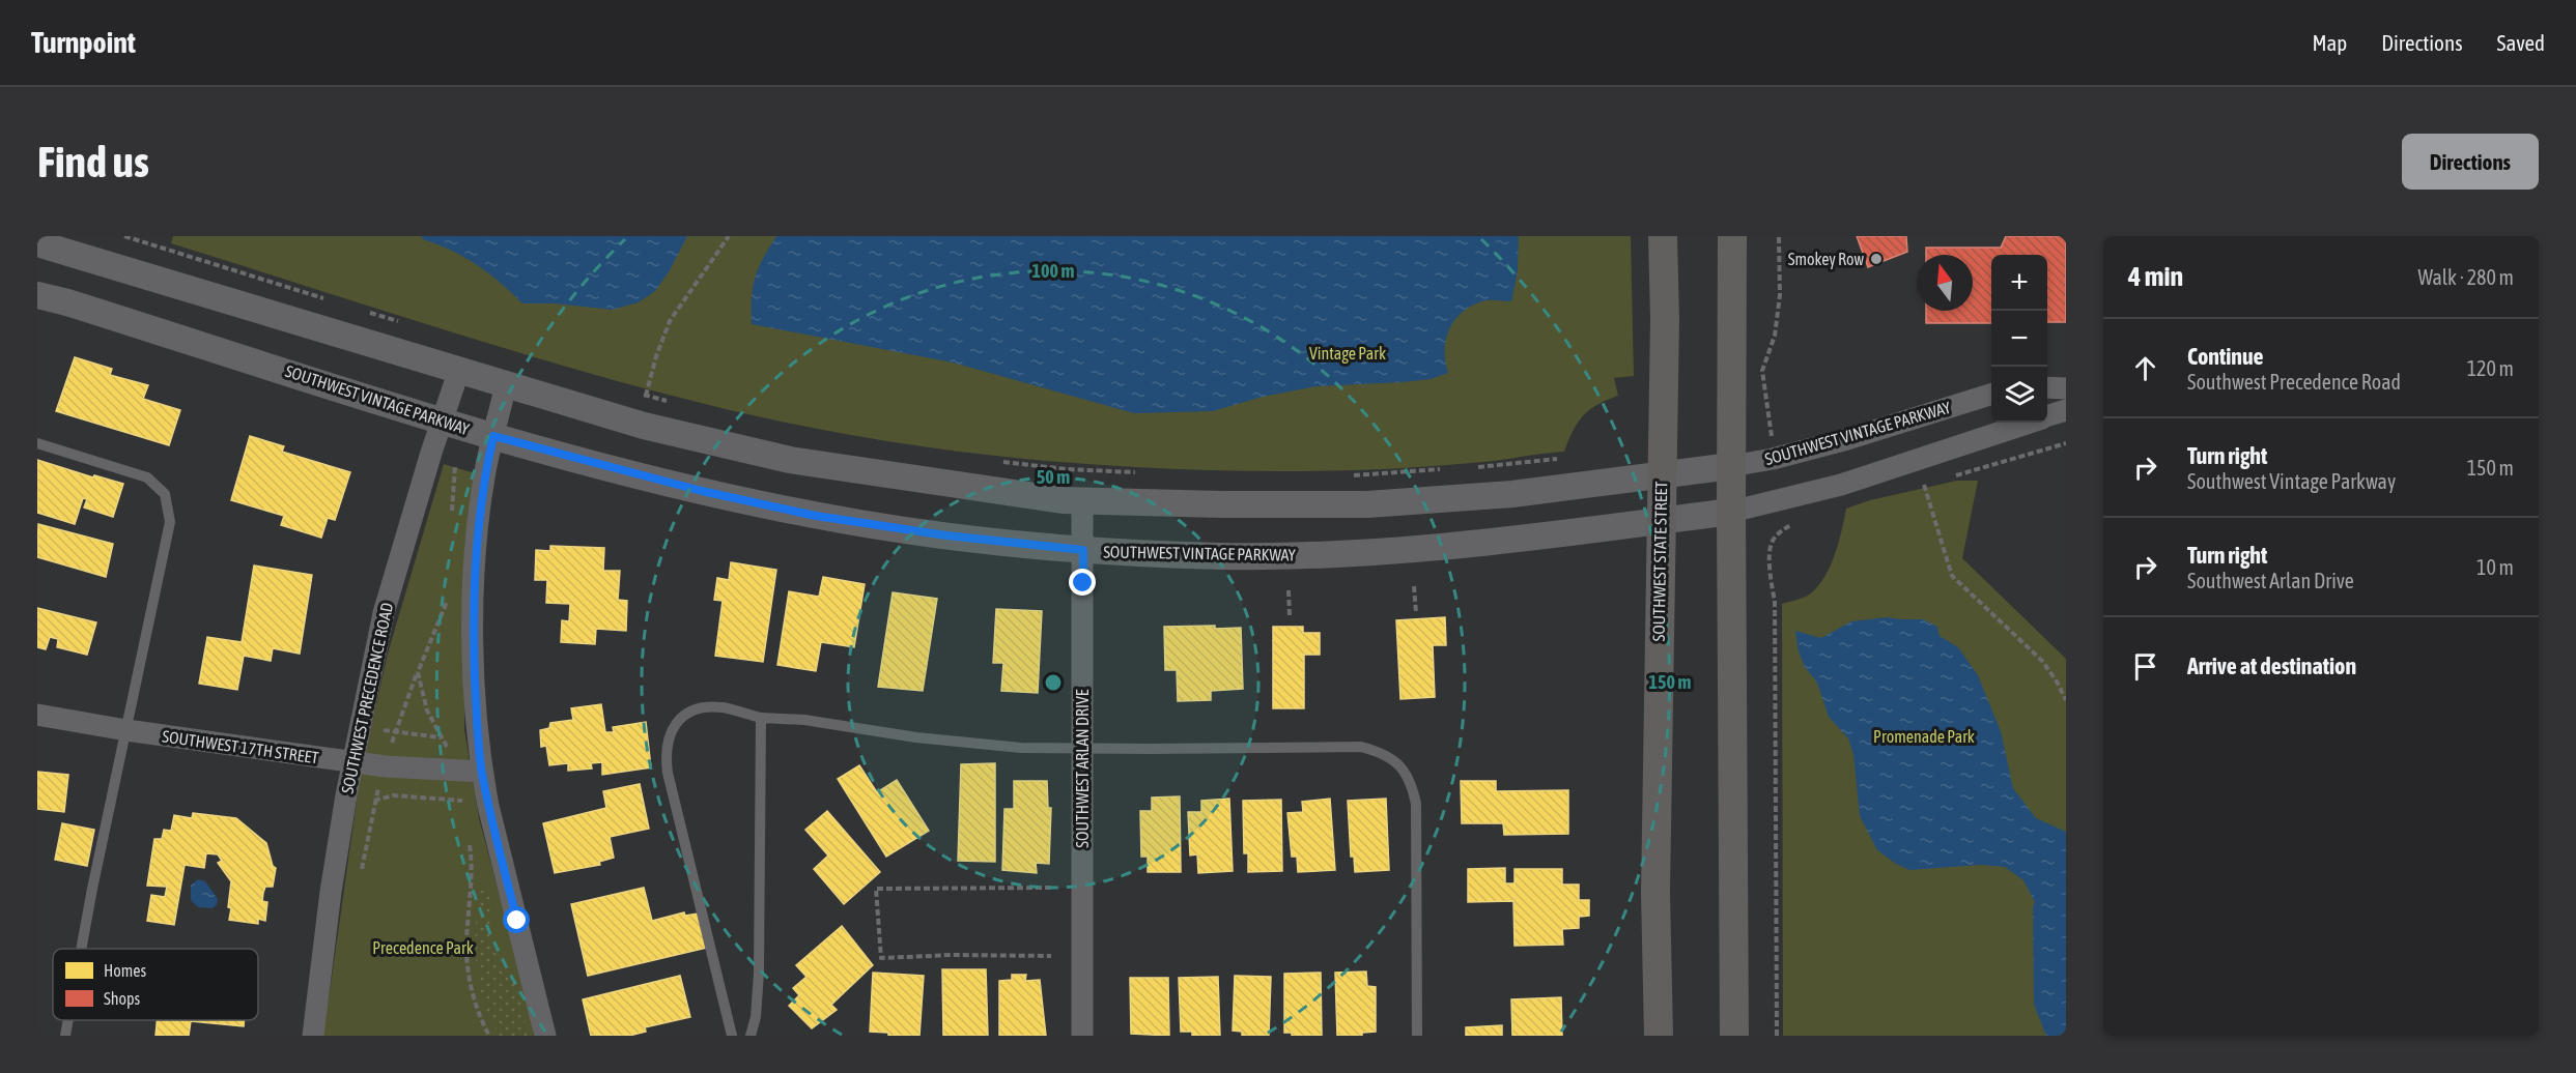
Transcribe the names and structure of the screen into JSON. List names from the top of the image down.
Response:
{
  "streets": {
    "main road": ["SOUTHWEST STATE STREET"],
    "street": [
      "SOUTHWEST VINTAGE PARKWAY",
      "SOUTHWEST PRECEDENCE ROAD",
      "SOUTHWEST 17TH STREET",
      "SOUTHWEST ARLAN DRIVE"
    ]
  },
  "crossings": [
    ["SOUTHWEST VINTAGE PARKWAY", "SOUTHWEST STATE STREET"],
    ["SOUTHWEST VINTAGE PARKWAY", "SOUTHWEST PRECEDENCE ROAD"],
    ["SOUTHWEST VINTAGE PARKWAY", "SOUTHWEST ARLAN DRIVE"],
    ["SOUTHWEST PRECEDENCE ROAD", "SOUTHWEST 17TH STREET"]
  ],
  "parks": ["Vintage Park", "Promenade Park", "Precedence Park"],
  "places": ["Smokey Row"],
  "legend": ["Homes", "Shops"],
  "north": "top",
  "page": {
    "header": "Turnpoint",
    "nav": ["Map", "Directions", "Saved"],
    "buttons": "Directions",
    "title": "Find us",
    "heading": ["4 min", "Walk · 280 m"],
    "map_buttons": ["+", "−"],
    "list": [
      ["Continue", "Southwest Precedence Road", "120 m"],
      ["Turn right", "Southwest Vintage Parkway", "150 m"],
      ["Turn right", "Southwest Arlan Drive", "10 m"],
      "Arrive at destination"
    ]
  },
  "rings": ["100 m", "50 m", "150 m"]
}
